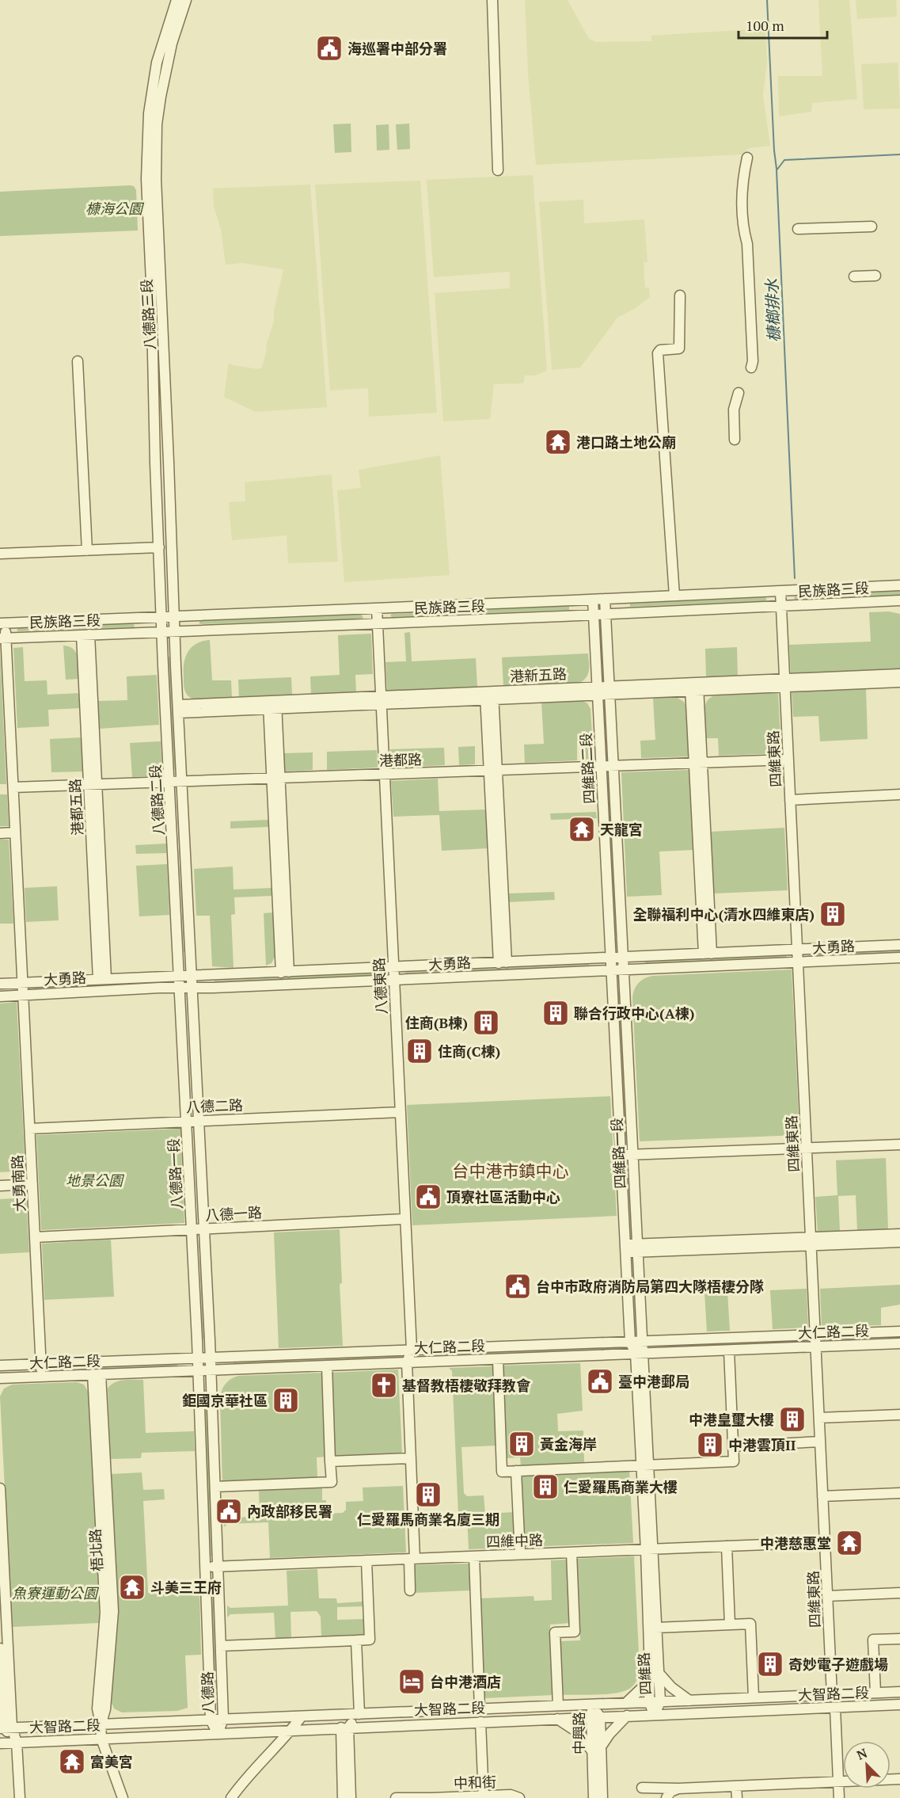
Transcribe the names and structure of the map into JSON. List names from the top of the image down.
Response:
{
  "streets": {
    "street": [
      "八德路三段",
      "民族路三段",
      "港新五路",
      "四維東路",
      "港都路",
      "四維路二段",
      "八德路二段",
      "港都五路",
      "大勇路",
      "八德東路",
      "八德二路",
      "四維路一段",
      "八德路一段",
      "大勇南路",
      "八德一路",
      "大仁路二段",
      "四維中路",
      "梧北路",
      "四維路",
      "八德路",
      "大智路二段",
      "中興路",
      "中和街"
    ]
  },
  "crossings": [
    ["八德路三段", "民族路三段"],
    ["八德路三段", "八德路二段"],
    ["民族路三段", "四維東路"],
    ["民族路三段", "四維路二段"],
    ["民族路三段", "八德路二段"],
    ["民族路三段", "港都五路"],
    ["民族路三段", "八德東路"],
    ["民族路三段", "大勇南路"],
    ["港新五路", "四維東路"],
    ["港新五路", "四維路二段"],
    ["港新五路", "八德路二段"],
    ["港新五路", "八德東路"],
    ["四維東路", "港都路"],
    ["四維東路", "大勇路"],
    ["四維東路", "大仁路二段"],
    ["四維東路", "四維中路"],
    ["四維東路", "大智路二段"],
    ["港都路", "四維路二段"],
    ["港都路", "八德路二段"],
    ["港都路", "港都五路"],
    ["港都路", "八德東路"],
    ["港都路", "大勇南路"],
    ["四維路二段", "大勇路"],
    ["四維路二段", "四維路一段"],
    ["八德路二段", "大勇路"],
    ["八德路二段", "八德路一段"],
    ["港都五路", "大勇路"],
    ["大勇路", "八德東路"],
    ["大勇路", "四維路一段"],
    ["大勇路", "八德路一段"],
    ["大勇路", "大勇南路"],
    ["八德東路", "八德二路"],
    ["八德東路", "八德一路"],
    ["八德東路", "大仁路二段"],
    ["八德二路", "八德路一段"],
    ["八德二路", "大勇南路"],
    ["四維路一段", "大仁路二段"],
    ["四維路一段", "四維路"],
    ["八德路一段", "八德一路"],
    ["八德路一段", "大仁路二段"],
    ["八德路一段", "八德路"],
    ["大勇南路", "八德一路"],
    ["大勇南路", "大仁路二段"],
    ["大仁路二段", "梧北路"],
    ["大仁路二段", "四維路"],
    ["大仁路二段", "八德路"],
    ["四維中路", "四維路"],
    ["四維中路", "八德路"],
    ["梧北路", "大智路二段"],
    ["四維路", "大智路二段"],
    ["八德路", "大智路二段"],
    ["大智路二段", "中興路"]
  ],
  "districts": ["台中港市鎮中心"],
  "water": ["槺榔排水"],
  "parks": ["槺海公園", "地景公園", "魚寮運動公園"],
  "places": {
    "public building": [
      "海巡署中部分署",
      "頂寮社區活動中心",
      "台中市政府消防局第四大隊梧棲分隊",
      "臺中港郵局",
      "內政部移民署"
    ],
    "temple": [
      "港口路土地公廟",
      "天龍宮",
      "中港慈惠堂",
      "斗美三王府",
      "富美宮"
    ],
    "building": [
      "全聯福利中心(清水四維東店)",
      "聯合行政中心(A棟)",
      "住商(B棟)",
      "住商(C棟)",
      "鉅國京華社區",
      "中港皇璽大樓",
      "黃金海岸",
      "中港雲頂II",
      "仁愛羅馬商業大樓",
      "仁愛羅馬商業名廈三期",
      "奇妙電子遊戲場"
    ],
    "church": ["基督教梧棲敬拜教會"],
    "hotel": ["台中港酒店"]
  },
  "scale_bar": "100 m",
  "north": "top left"
}
